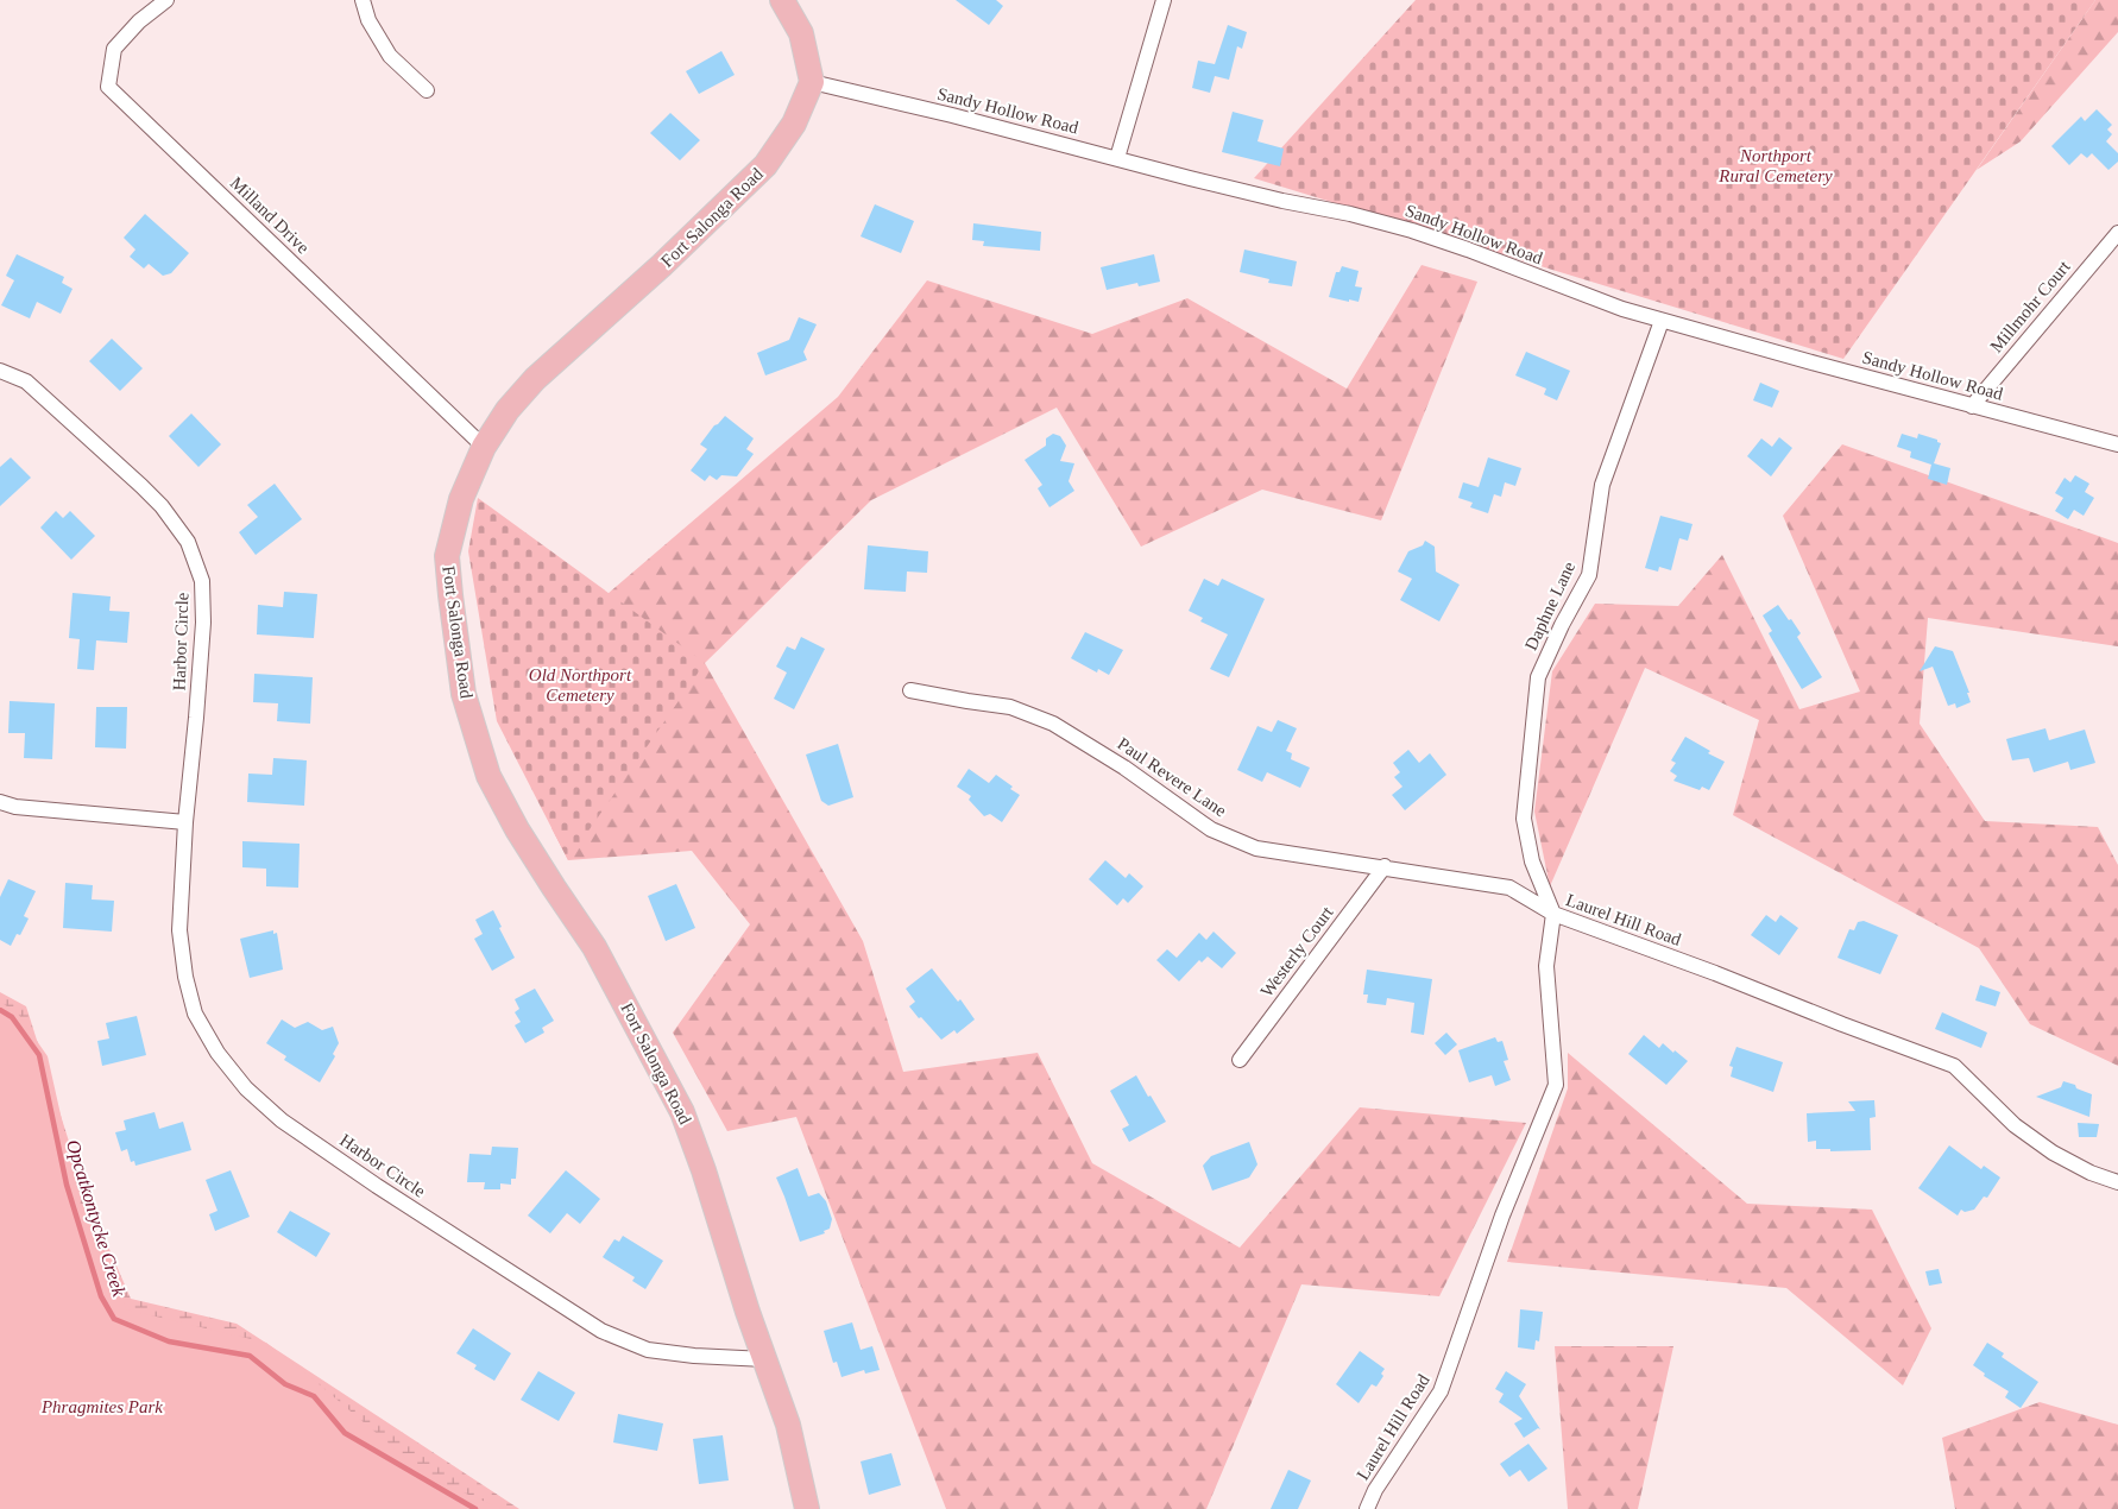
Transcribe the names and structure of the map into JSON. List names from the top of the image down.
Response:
{
  "streets": {
    "main road": ["Fort Salonga Road"],
    "street": [
      "Sandy Hollow Road",
      "Milland Drive",
      "Millmohr Court",
      "Daphne Lane",
      "Harbor Circle",
      "Paul Revere Lane",
      "Laurel Hill Road",
      "Westerly Court"
    ]
  },
  "crossings": [
    ["Sandy Hollow Road", "Fort Salonga Road"],
    ["Sandy Hollow Road", "Millmohr Court"],
    ["Sandy Hollow Road", "Daphne Lane"],
    ["Milland Drive", "Fort Salonga Road"],
    ["Fort Salonga Road", "Harbor Circle"],
    ["Daphne Lane", "Paul Revere Lane"],
    ["Daphne Lane", "Laurel Hill Road"],
    ["Paul Revere Lane", "Laurel Hill Road"],
    ["Paul Revere Lane", "Westerly Court"]
  ],
  "water": ["Opcatkontycke Creek"],
  "parks": ["Northport Rural Cemetery", "Old Northport Cemetery", "Phragmites Park"]
}
